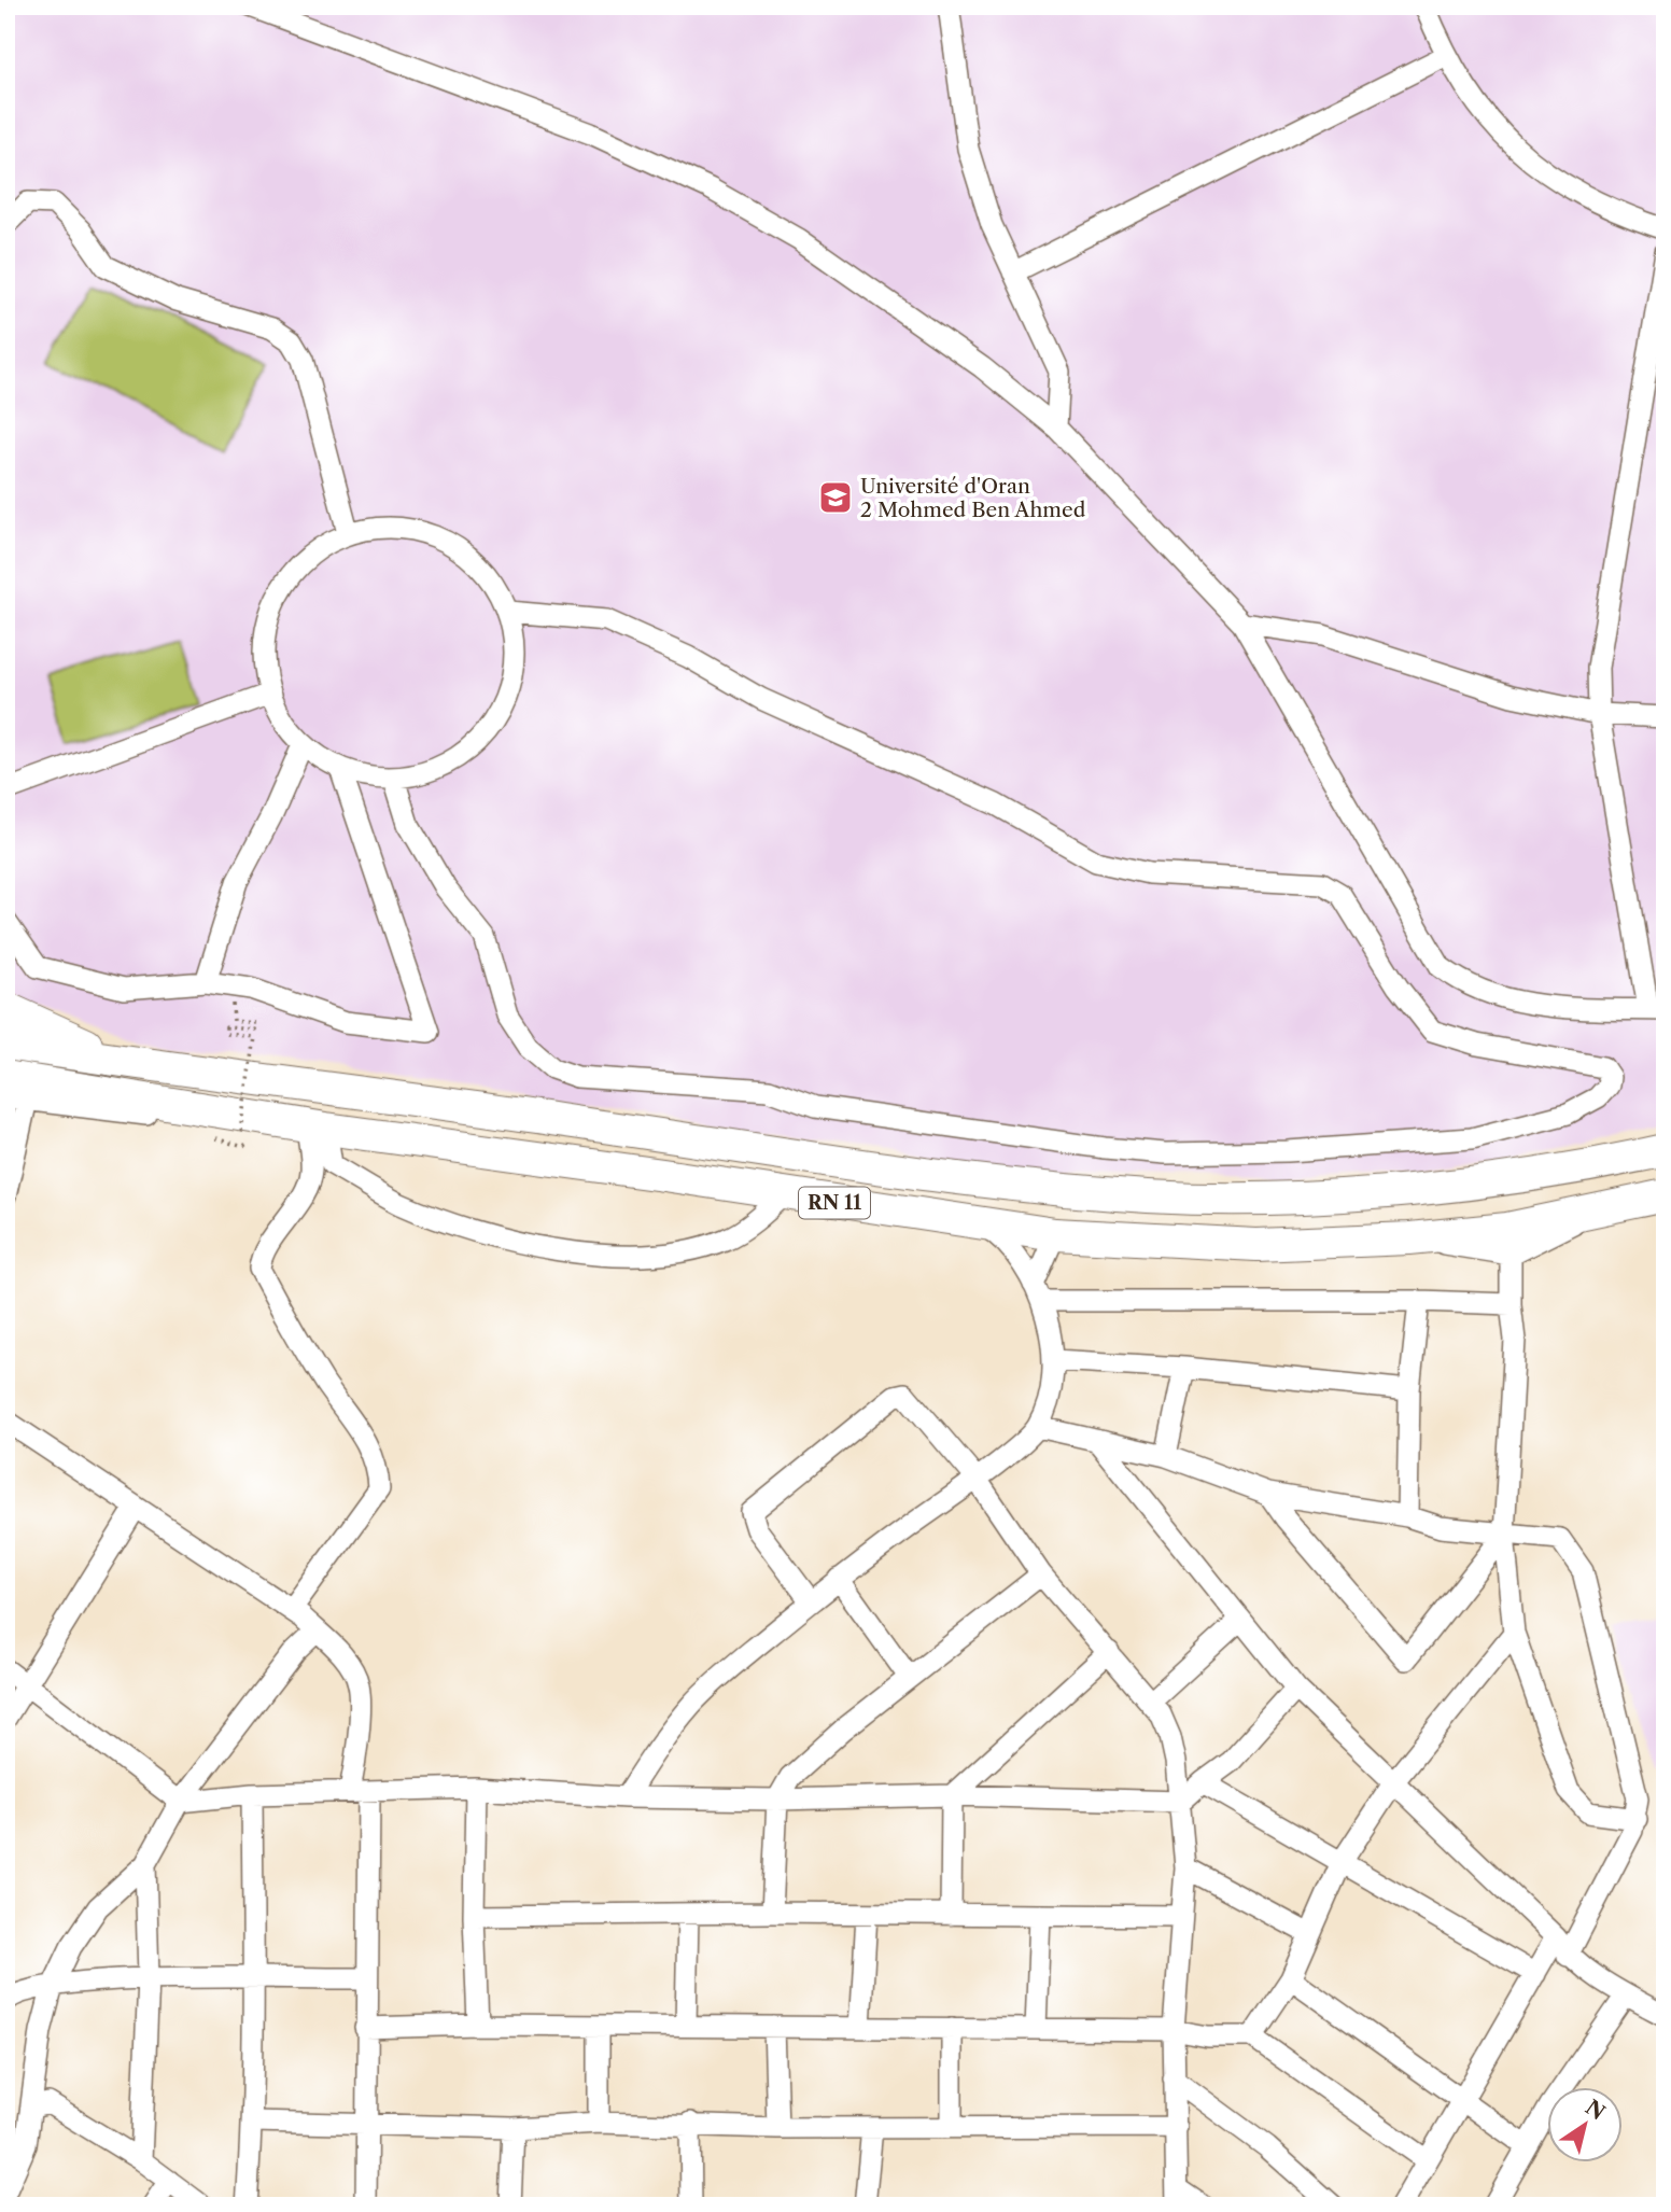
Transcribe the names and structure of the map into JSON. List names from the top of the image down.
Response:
{
  "streets": {
    "highway": ["RN 11"]
  },
  "places": {
    "school or university": ["Université d'Oran 2 Mohmed Ben Ahmed"]
  },
  "north": "top right"
}
